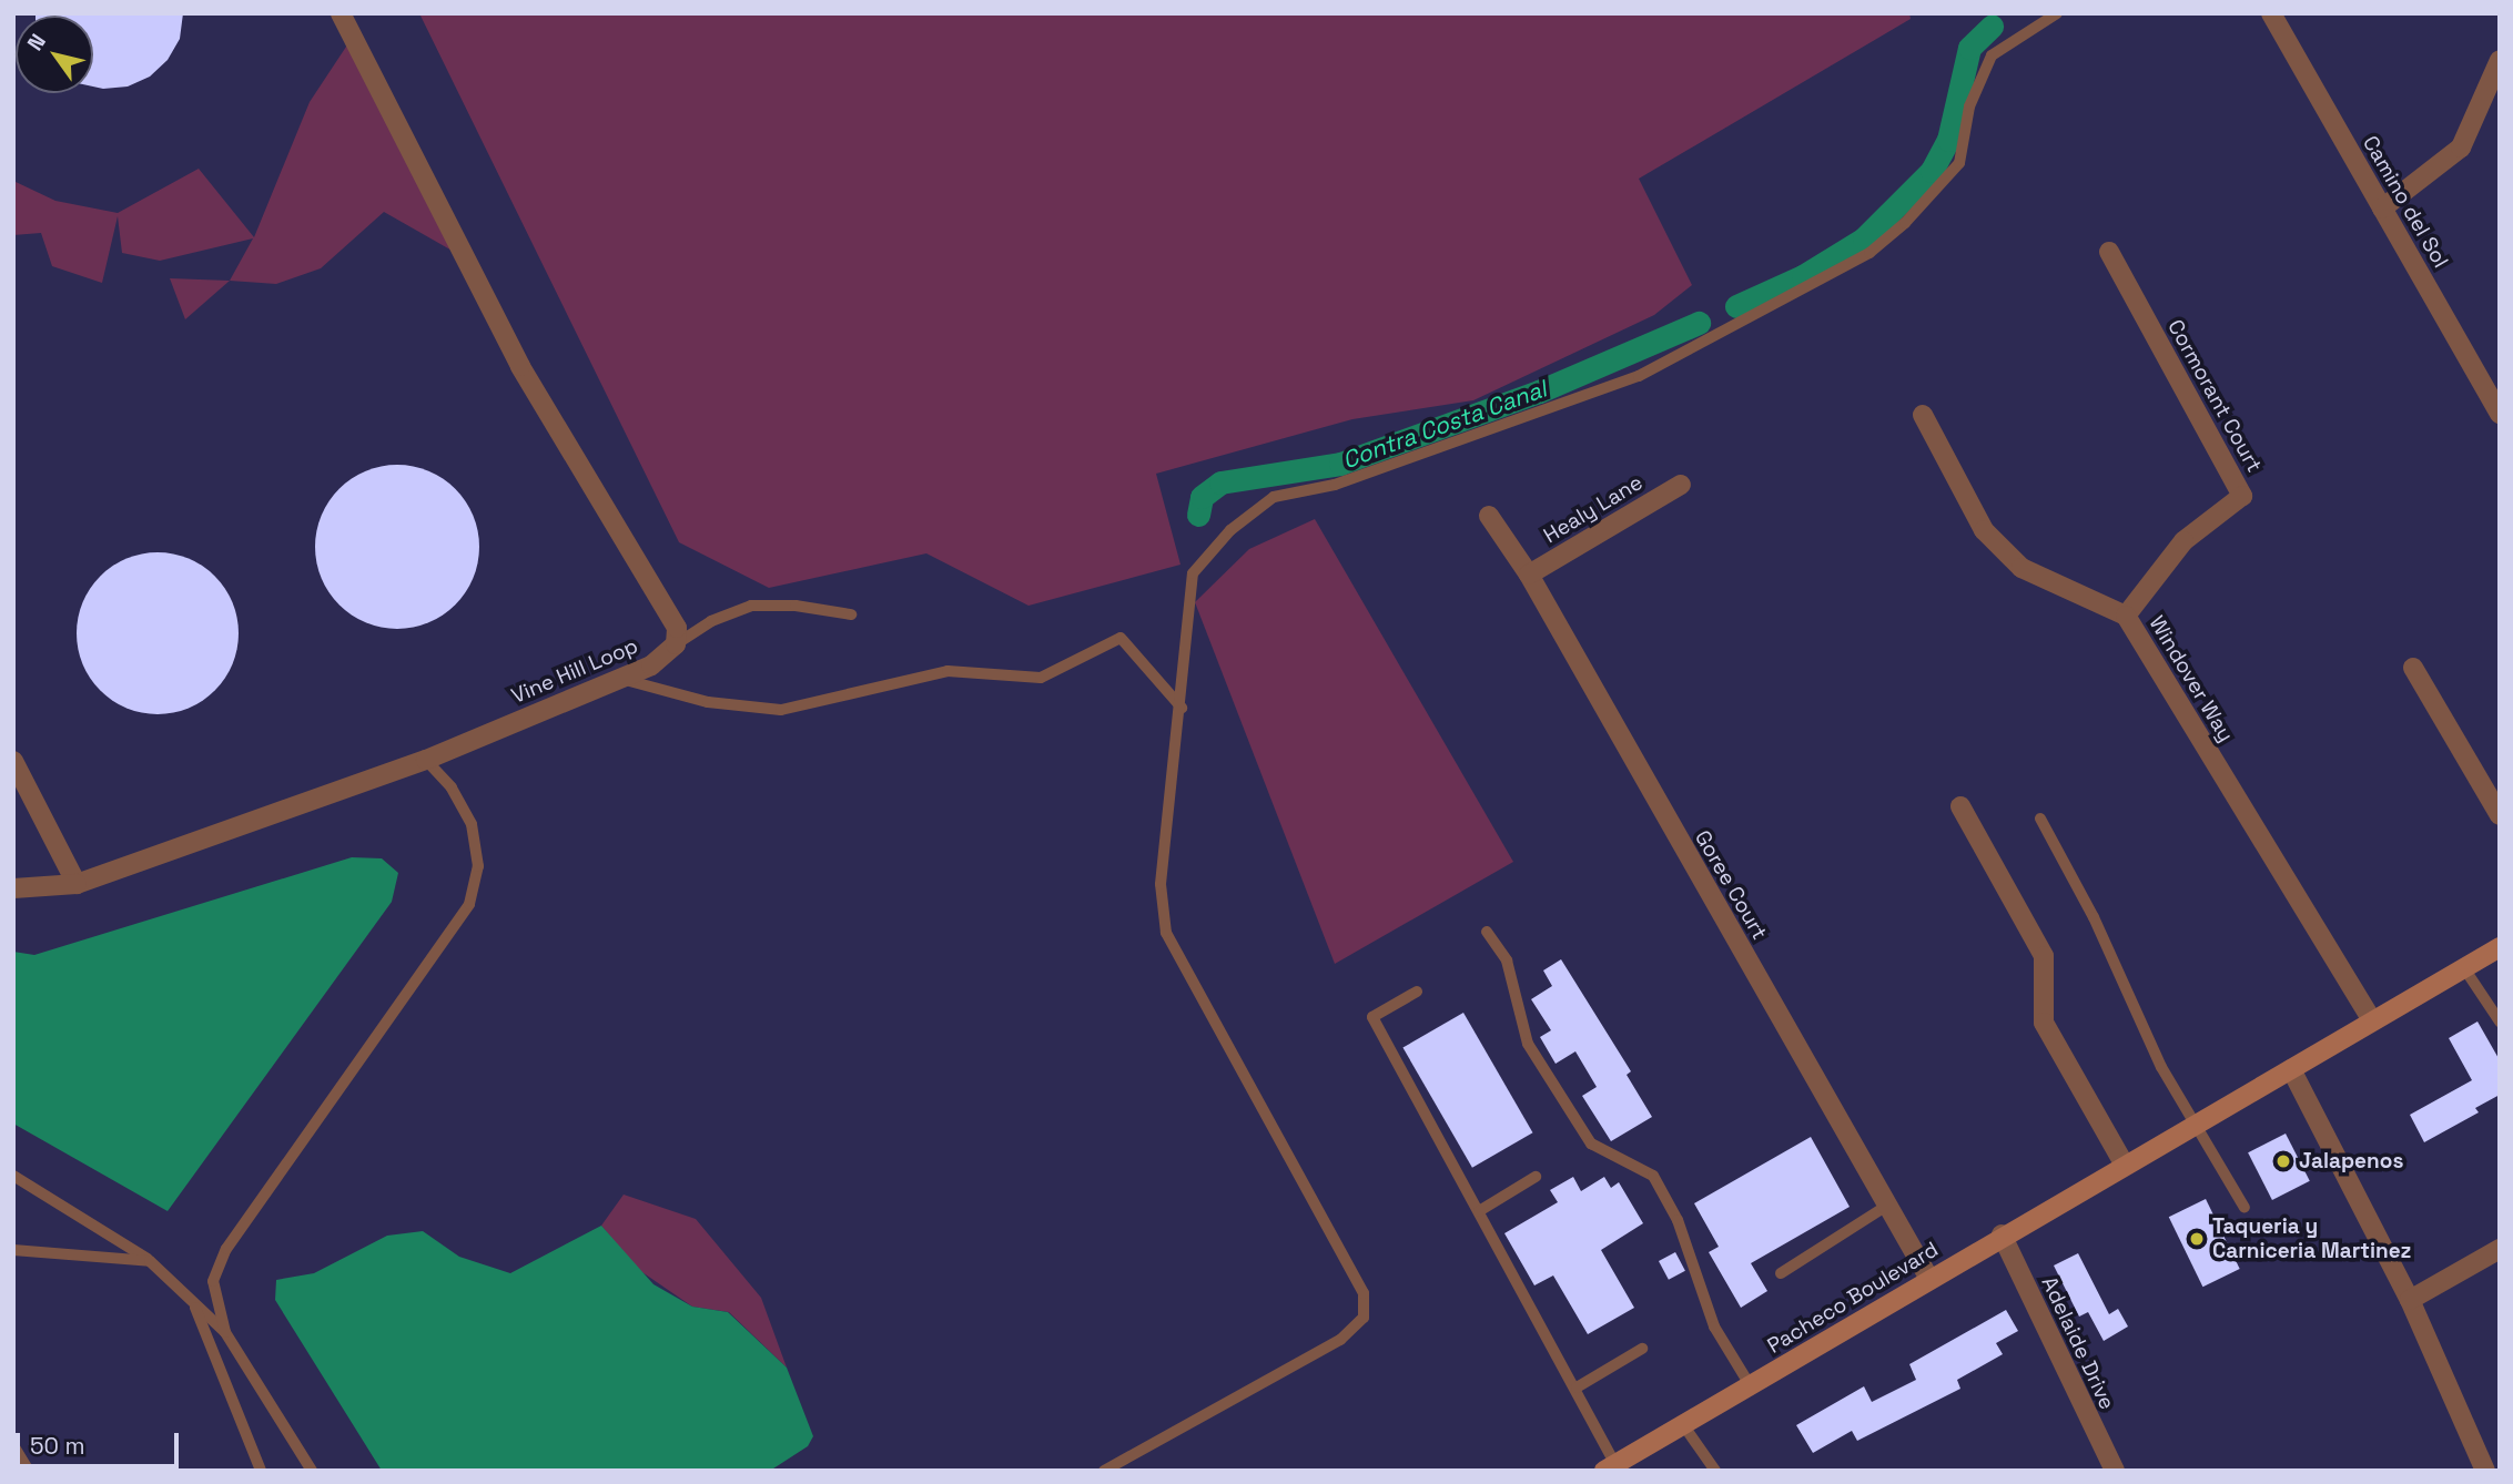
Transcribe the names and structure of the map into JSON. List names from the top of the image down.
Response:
{
  "streets": {
    "main road": ["Pacheco Boulevard"],
    "street": [
      "Camino del Sol",
      "Cormorant Court",
      "Healy Lane",
      "Vine Hill Loop",
      "Windover Way",
      "Goree Court",
      "Adelaide Drive"
    ]
  },
  "crossings": [
    ["Cormorant Court", "Windover Way"],
    ["Healy Lane", "Goree Court"],
    ["Windover Way", "Pacheco Boulevard"],
    ["Goree Court", "Pacheco Boulevard"],
    ["Pacheco Boulevard", "Adelaide Drive"]
  ],
  "water": ["Contra Costa Canal"],
  "places": ["Jalapenos", "Taqueria y Carniceria Martinez"],
  "scale_bar": "50 m",
  "north": "top left"
}
